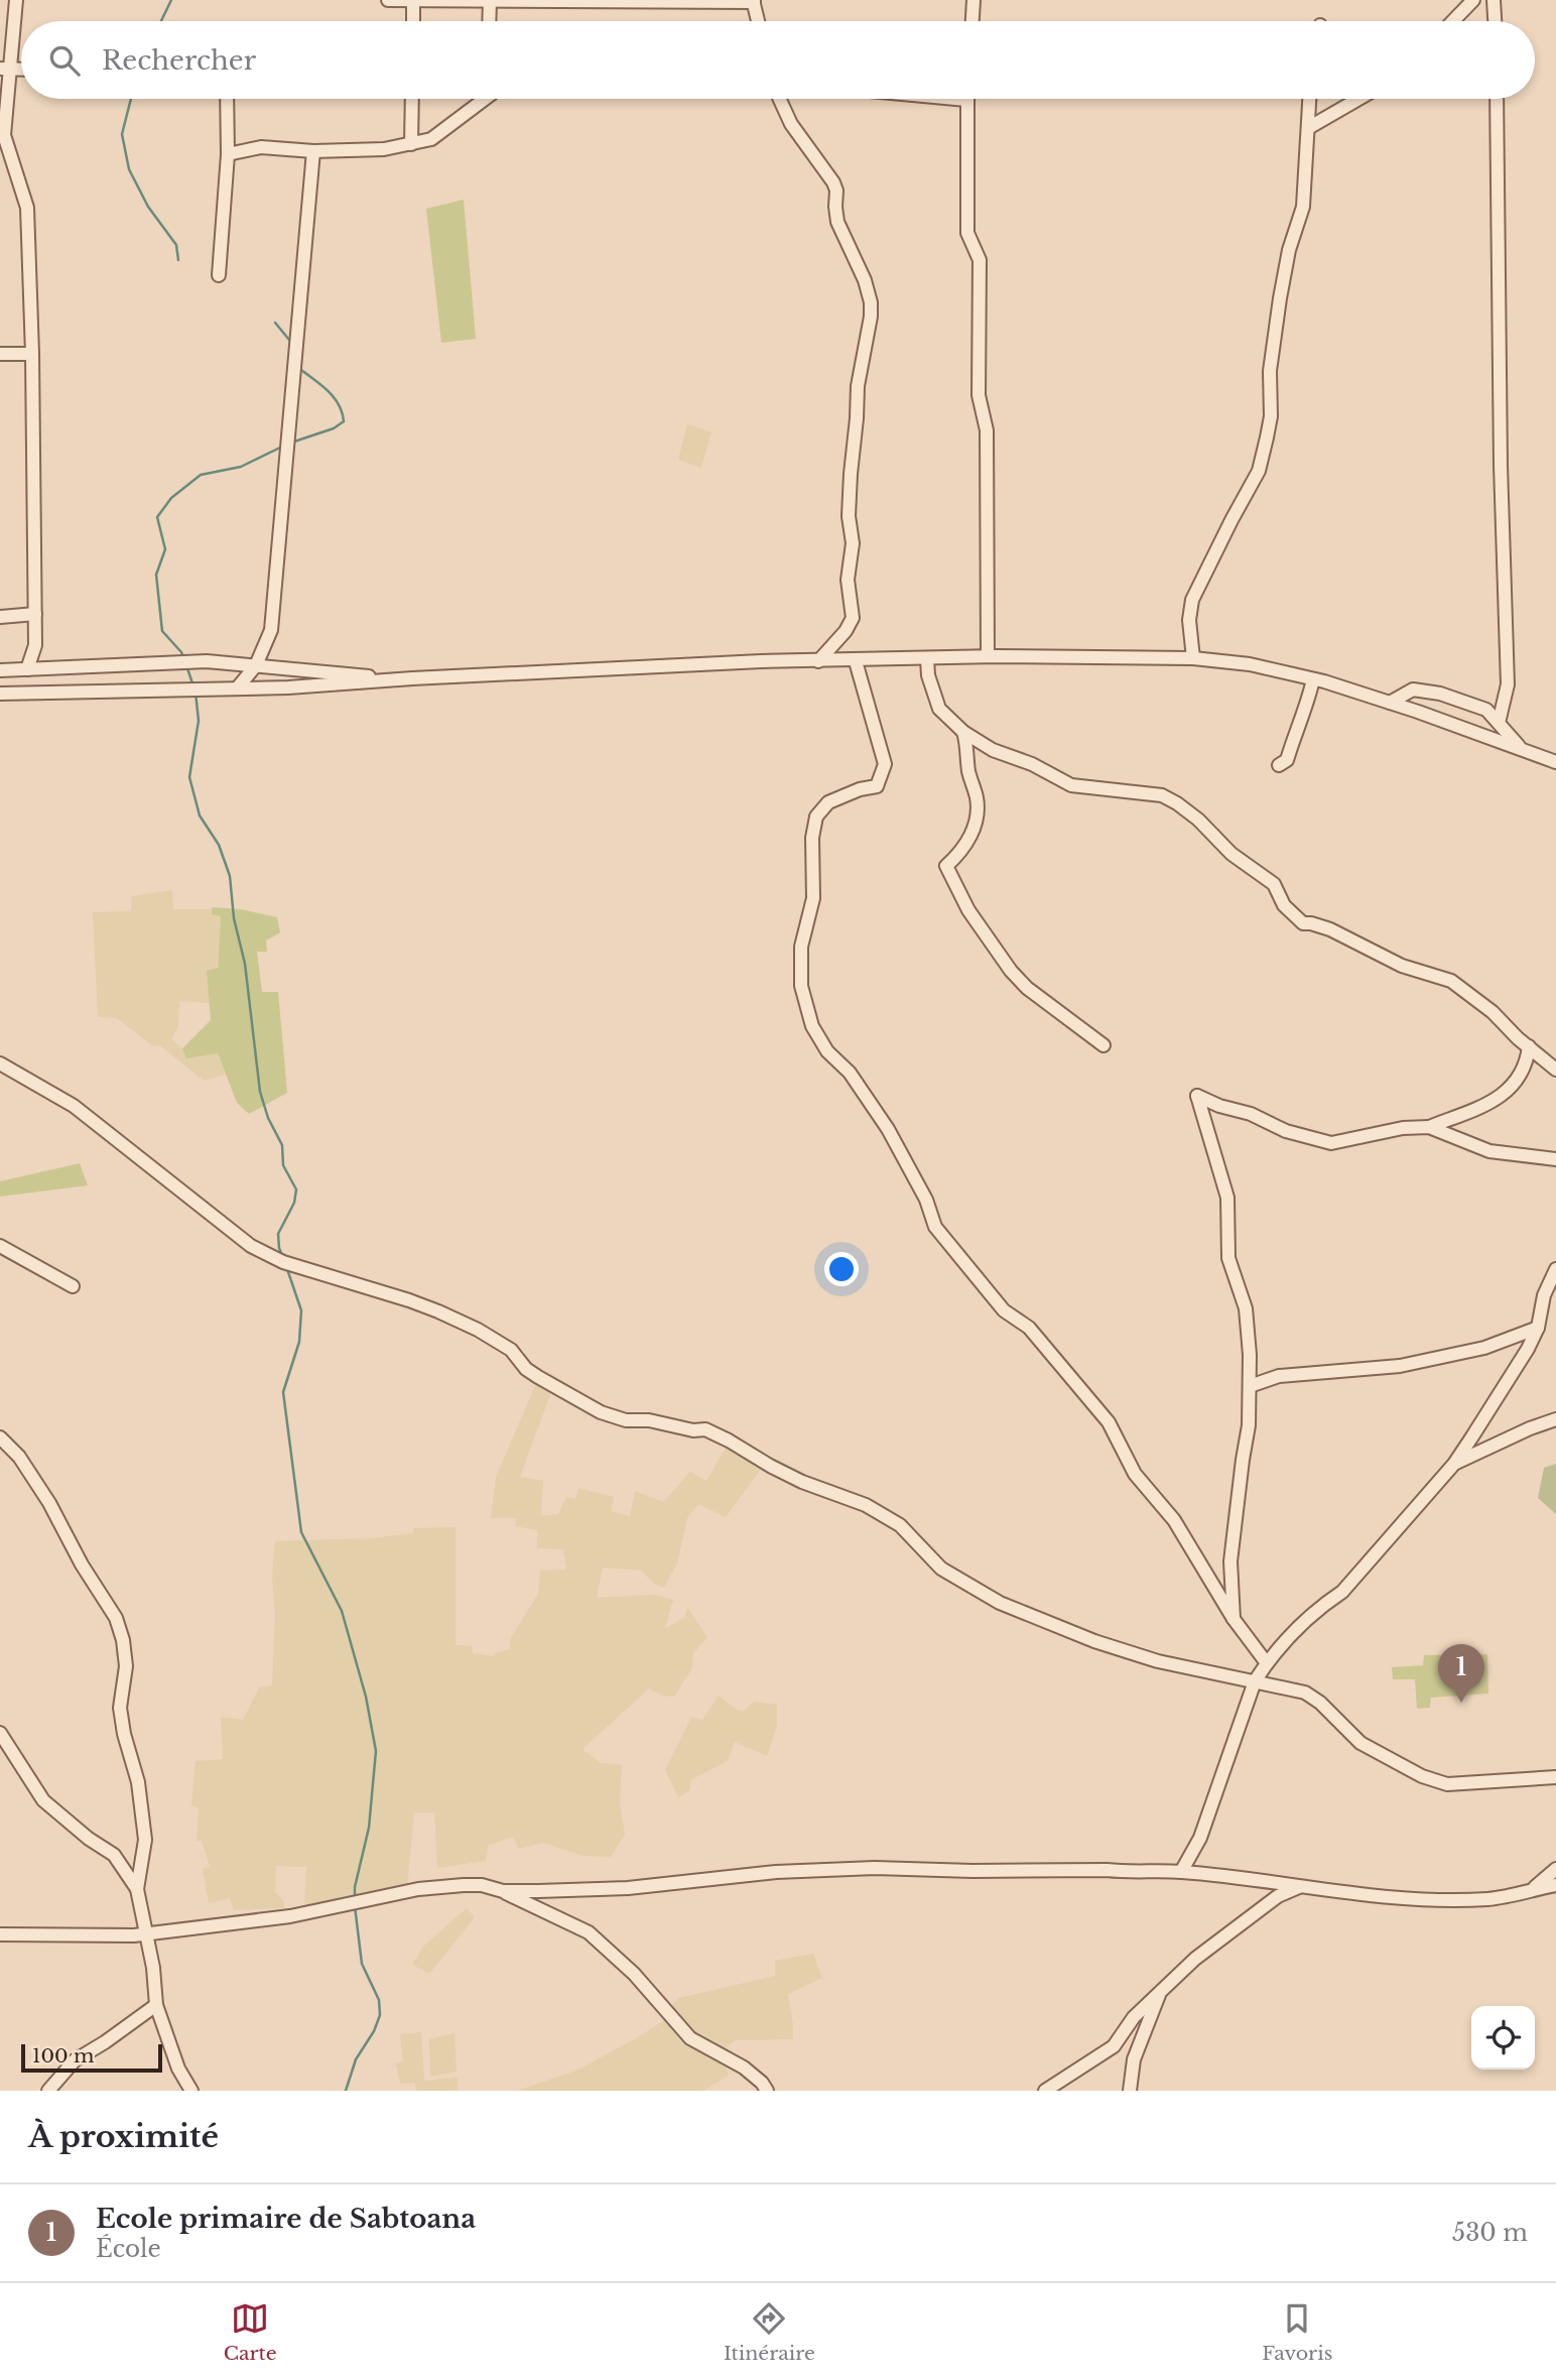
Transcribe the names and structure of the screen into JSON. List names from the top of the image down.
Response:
{
  "scale_bar": "100 m",
  "page": {
    "search": "Rechercher",
    "pins": "1",
    "scale": "100 m",
    "heading": "À proximité",
    "list": [
      {
        "mark": "1",
        "name": "Ecole primaire de Sabtoana",
        "note": "École",
        "value": "530 m"
      }
    ],
    "nav": ["Carte", "Itinéraire", "Favoris"]
  }
}
